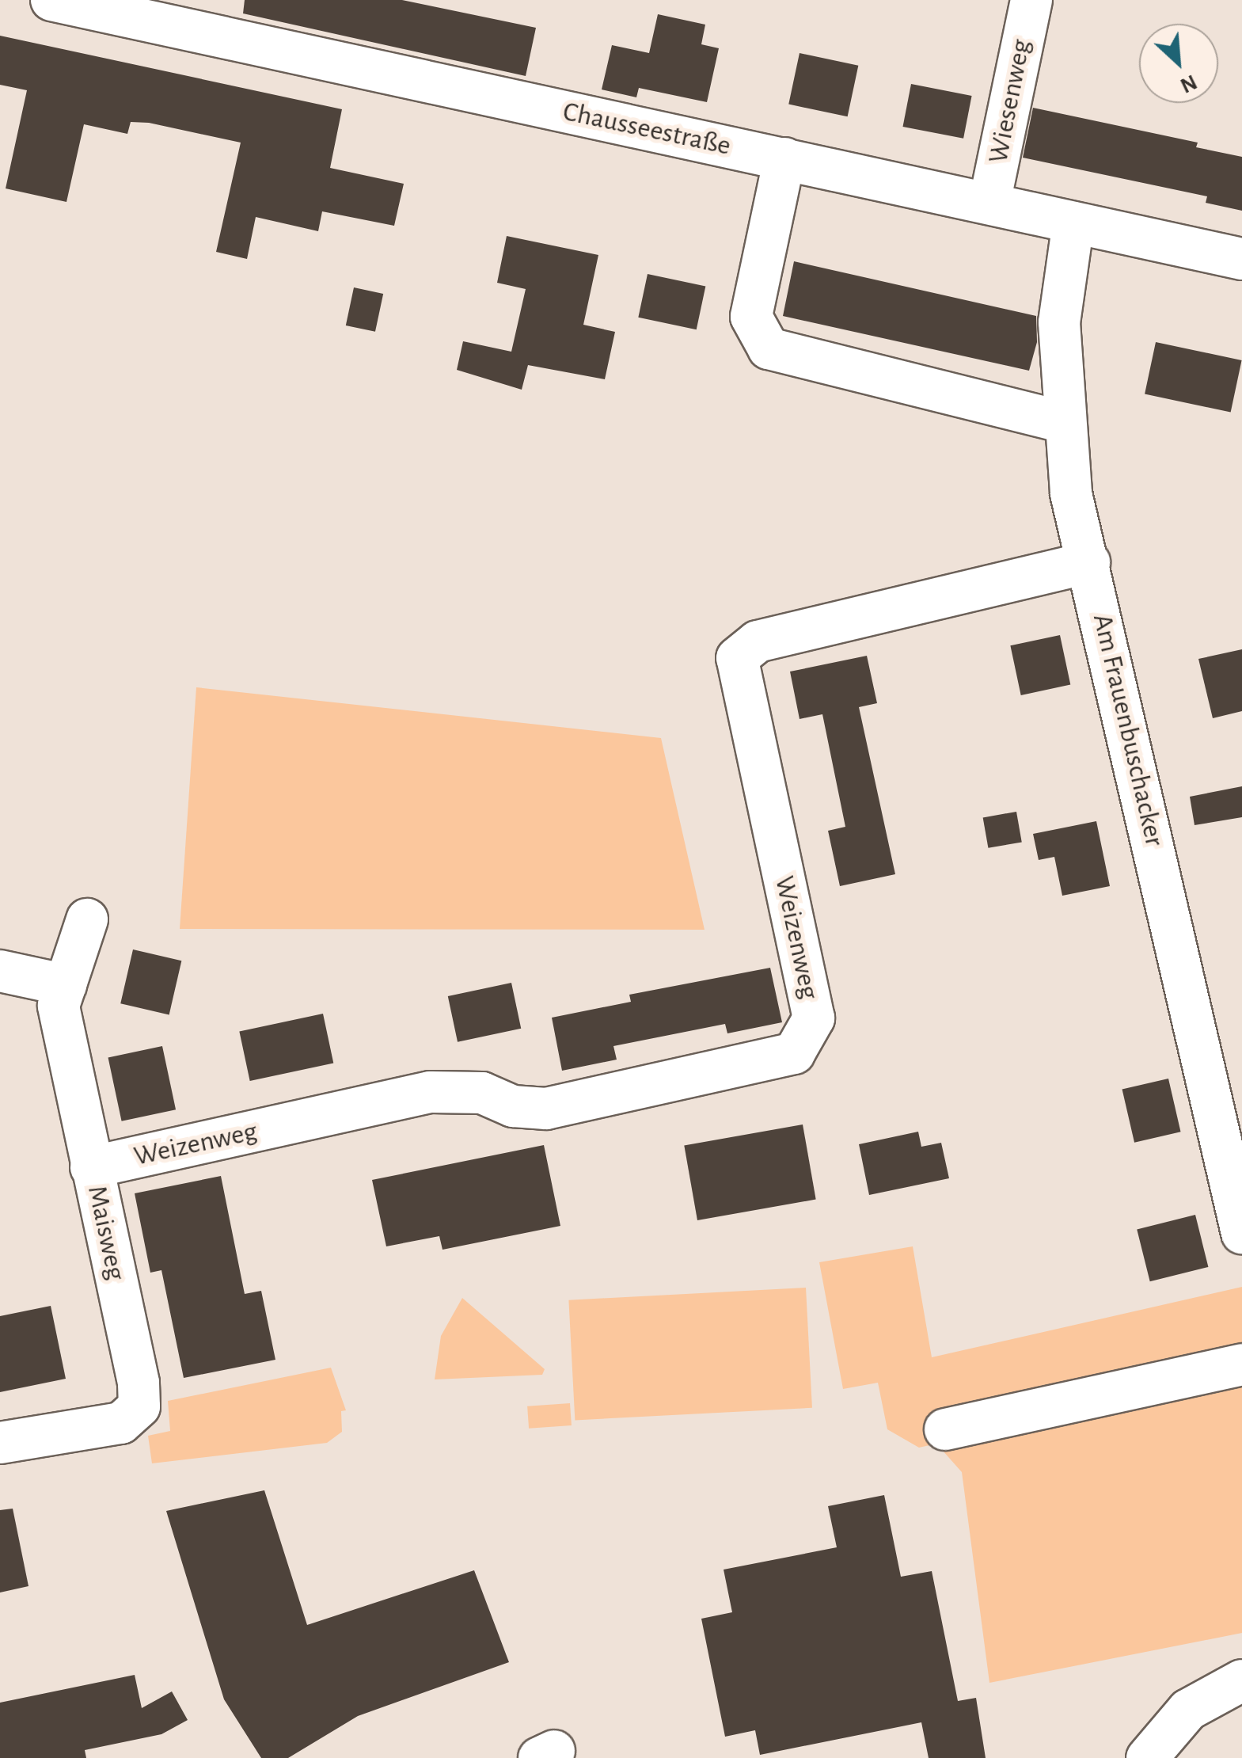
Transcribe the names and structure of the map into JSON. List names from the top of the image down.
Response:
{
  "streets": {
    "street": [
      "Wiesenweg",
      "Chausseestraße",
      "Am Frauenbuschacker",
      "Weizenweg",
      "Maisweg"
    ]
  },
  "crossings": [
    ["Wiesenweg", "Chausseestraße"],
    ["Chausseestraße", "Am Frauenbuschacker"],
    ["Am Frauenbuschacker", "Weizenweg"],
    ["Weizenweg", "Maisweg"]
  ],
  "north": "bottom right"
}
